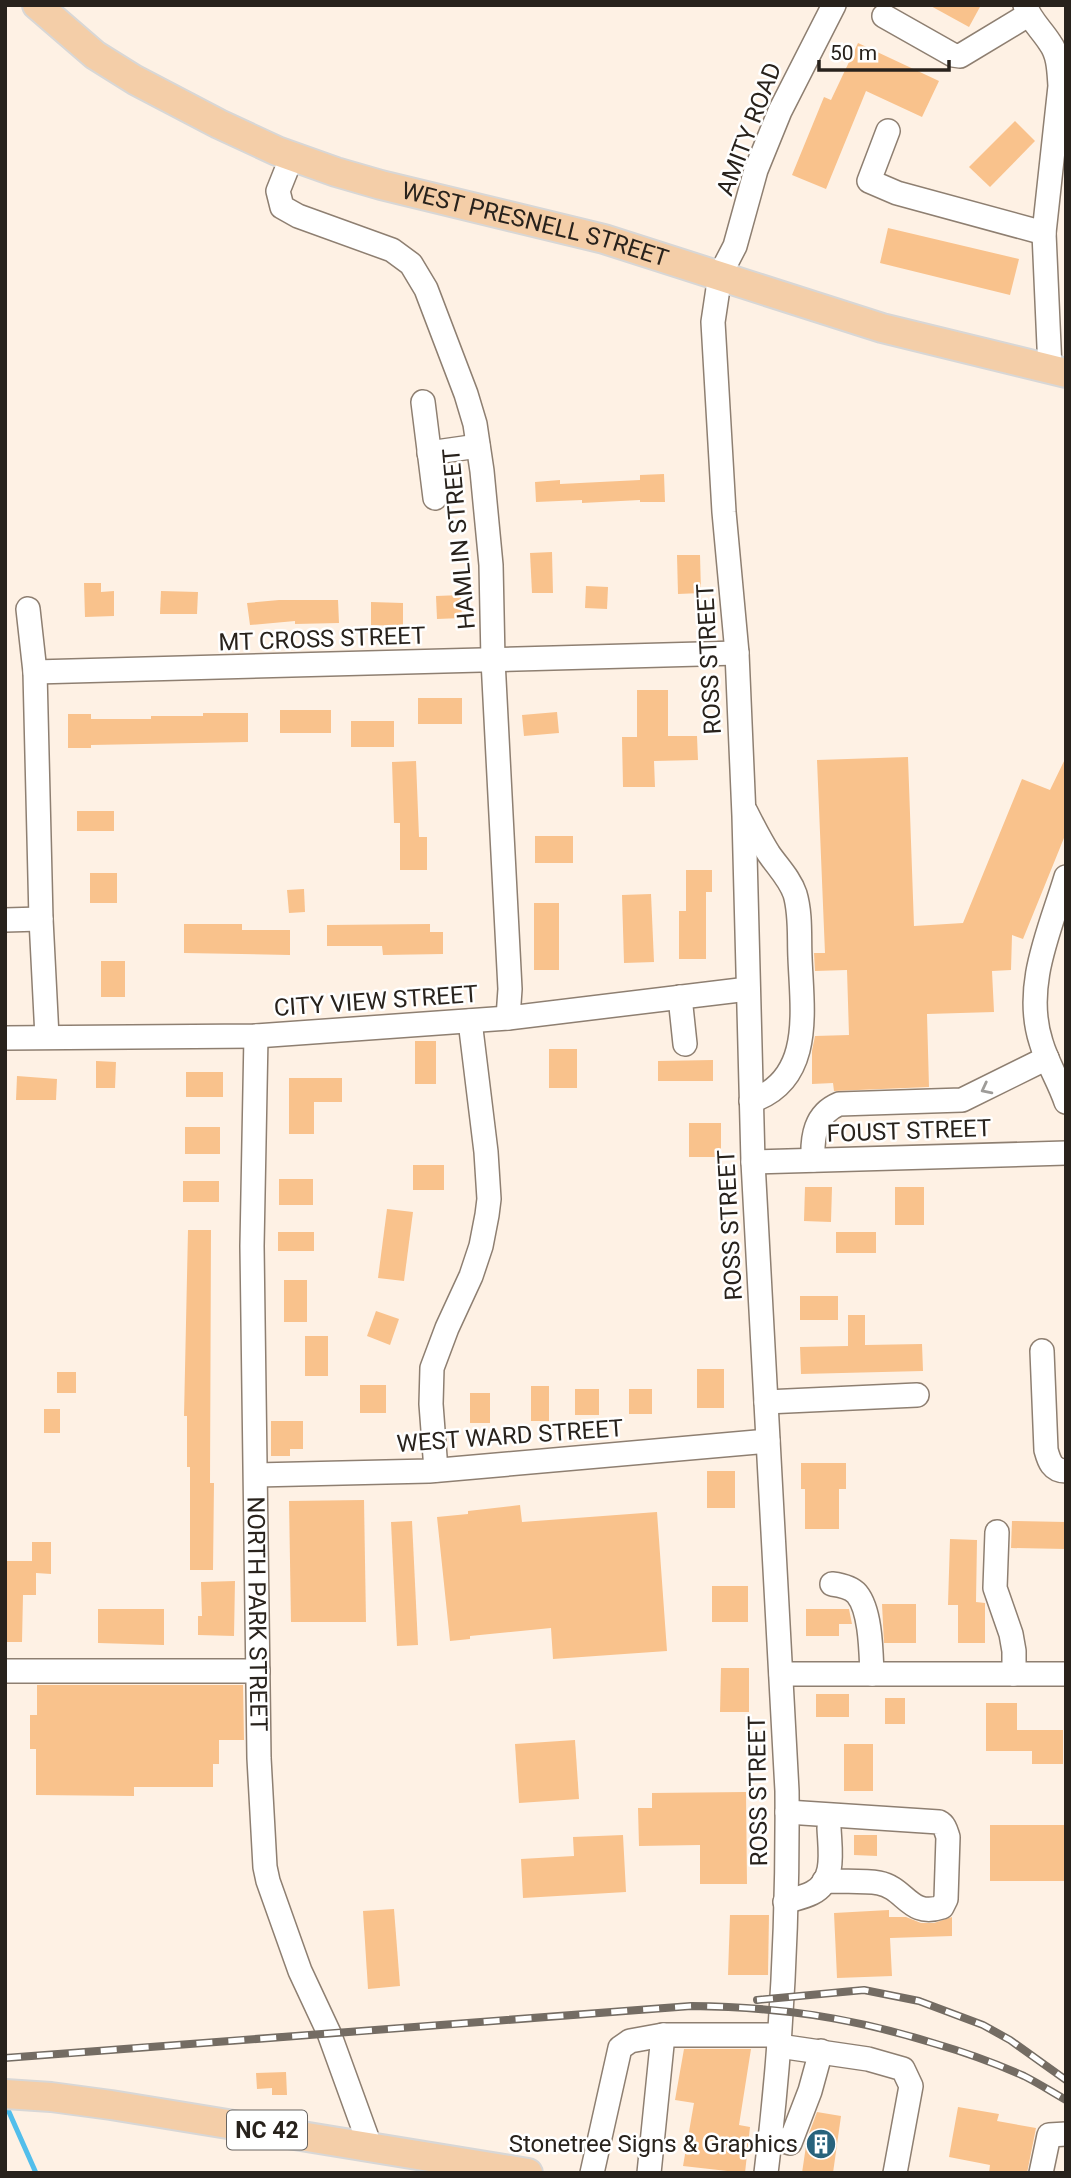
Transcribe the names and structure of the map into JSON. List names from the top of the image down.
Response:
{
  "streets": {
    "main road": ["WEST PRESNELL STREET", "NC 42"],
    "street": [
      "AMITY ROAD",
      "HAMLIN STREET",
      "MT CROSS STREET",
      "ROSS STREET",
      "CITY VIEW STREET",
      "FOUST STREET",
      "WEST WARD STREET",
      "NORTH PARK STREET"
    ]
  },
  "crossings": [
    ["AMITY ROAD", "WEST PRESNELL STREET"],
    ["AMITY ROAD", "ROSS STREET"],
    ["WEST PRESNELL STREET", "HAMLIN STREET"],
    ["WEST PRESNELL STREET", "ROSS STREET"],
    ["HAMLIN STREET", "MT CROSS STREET"],
    ["HAMLIN STREET", "CITY VIEW STREET"],
    ["MT CROSS STREET", "ROSS STREET"],
    ["ROSS STREET", "CITY VIEW STREET"],
    ["ROSS STREET", "FOUST STREET"],
    ["ROSS STREET", "WEST WARD STREET"],
    ["CITY VIEW STREET", "NORTH PARK STREET"],
    ["WEST WARD STREET", "NORTH PARK STREET"],
    ["NORTH PARK STREET", "NC 42"]
  ],
  "places": {
    "building": ["Stonetree Signs & Graphics"]
  },
  "scale_bar": "50 m"
}
